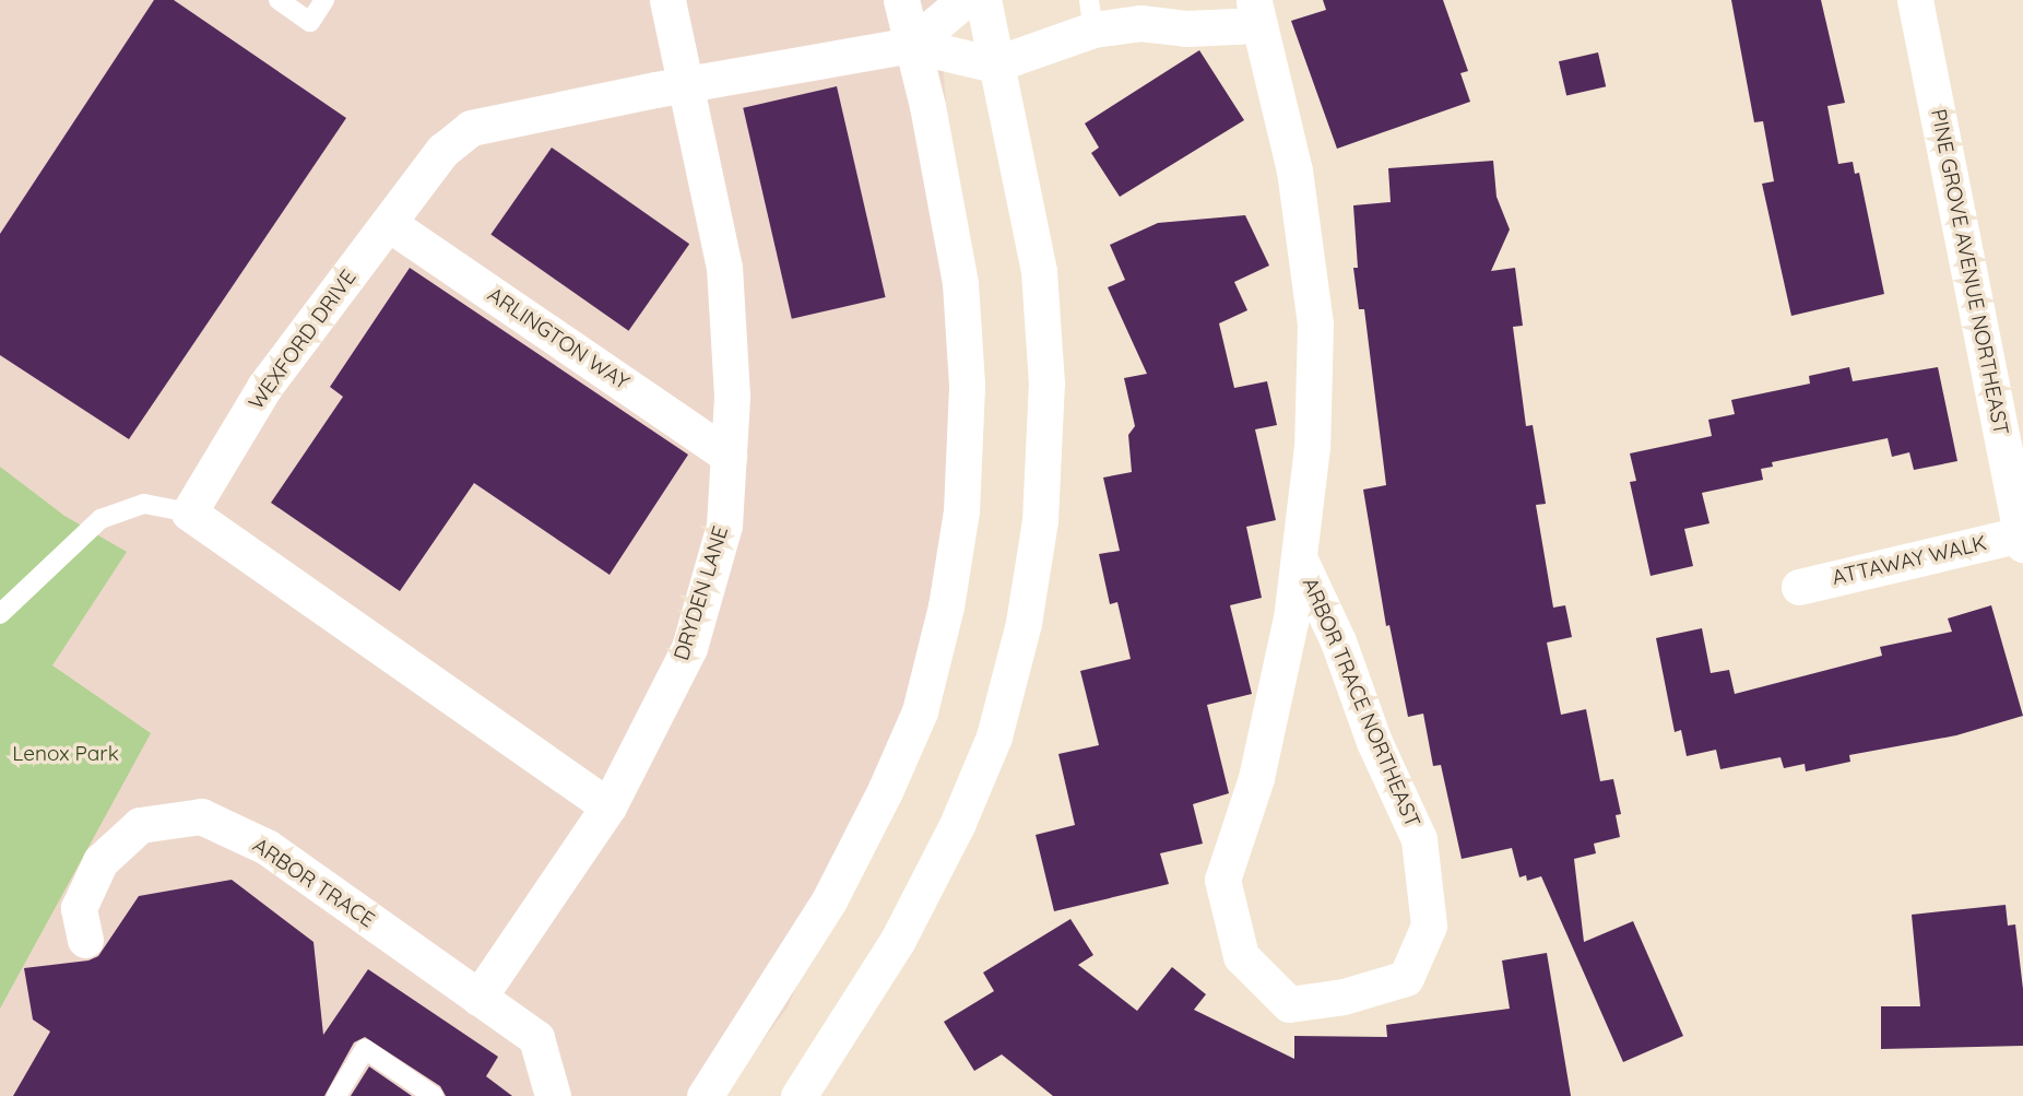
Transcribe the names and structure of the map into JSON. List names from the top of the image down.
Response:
{
  "streets": {
    "street": [
      "PINE GROVE AVENUE NORTHEAST",
      "ARLINGTON WAY",
      "WEXFORD DRIVE",
      "ATTAWAY WALK",
      "DRYDEN LANE",
      "ARBOR TRACE NORTHEAST",
      "ARBOR TRACE"
    ]
  },
  "crossings": [
    ["PINE GROVE AVENUE NORTHEAST", "ATTAWAY WALK"],
    ["ARLINGTON WAY", "WEXFORD DRIVE"],
    ["ARLINGTON WAY", "DRYDEN LANE"],
    ["WEXFORD DRIVE", "DRYDEN LANE"],
    ["DRYDEN LANE", "ARBOR TRACE"]
  ],
  "parks": ["Lenox Park"]
}
